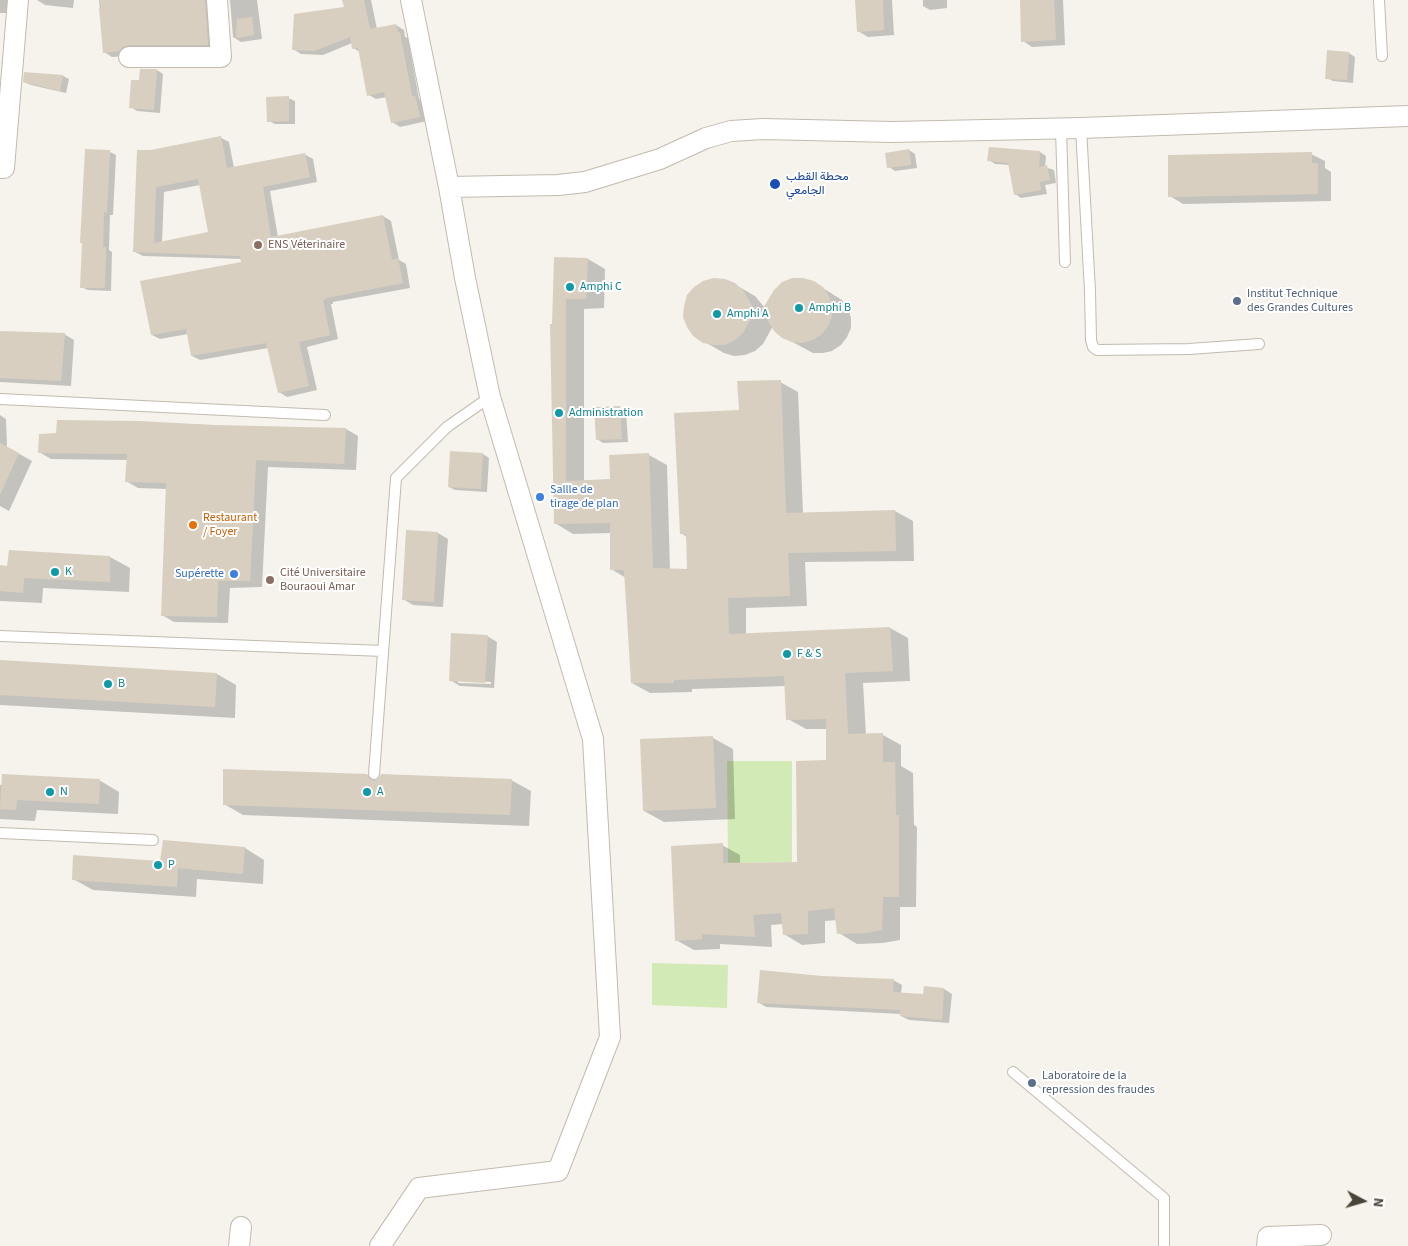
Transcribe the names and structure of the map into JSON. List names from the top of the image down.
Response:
{
  "places": [
    "محطة القطب الجامعي",
    "ENS Véterinaire",
    "Amphi C",
    "Institut Technique des Grandes Cultures",
    "Amphi B",
    "Amphi A",
    "Administration",
    "Sallle de tirage de plan",
    "Restaurant / Foyer",
    "K",
    "Supérette",
    "Cité Universitaire Bouraoui Amar",
    "F & S",
    "B",
    "N",
    "A",
    "P",
    "Laboratoire de la repression des fraudes"
  ],
  "north": "right"
}
